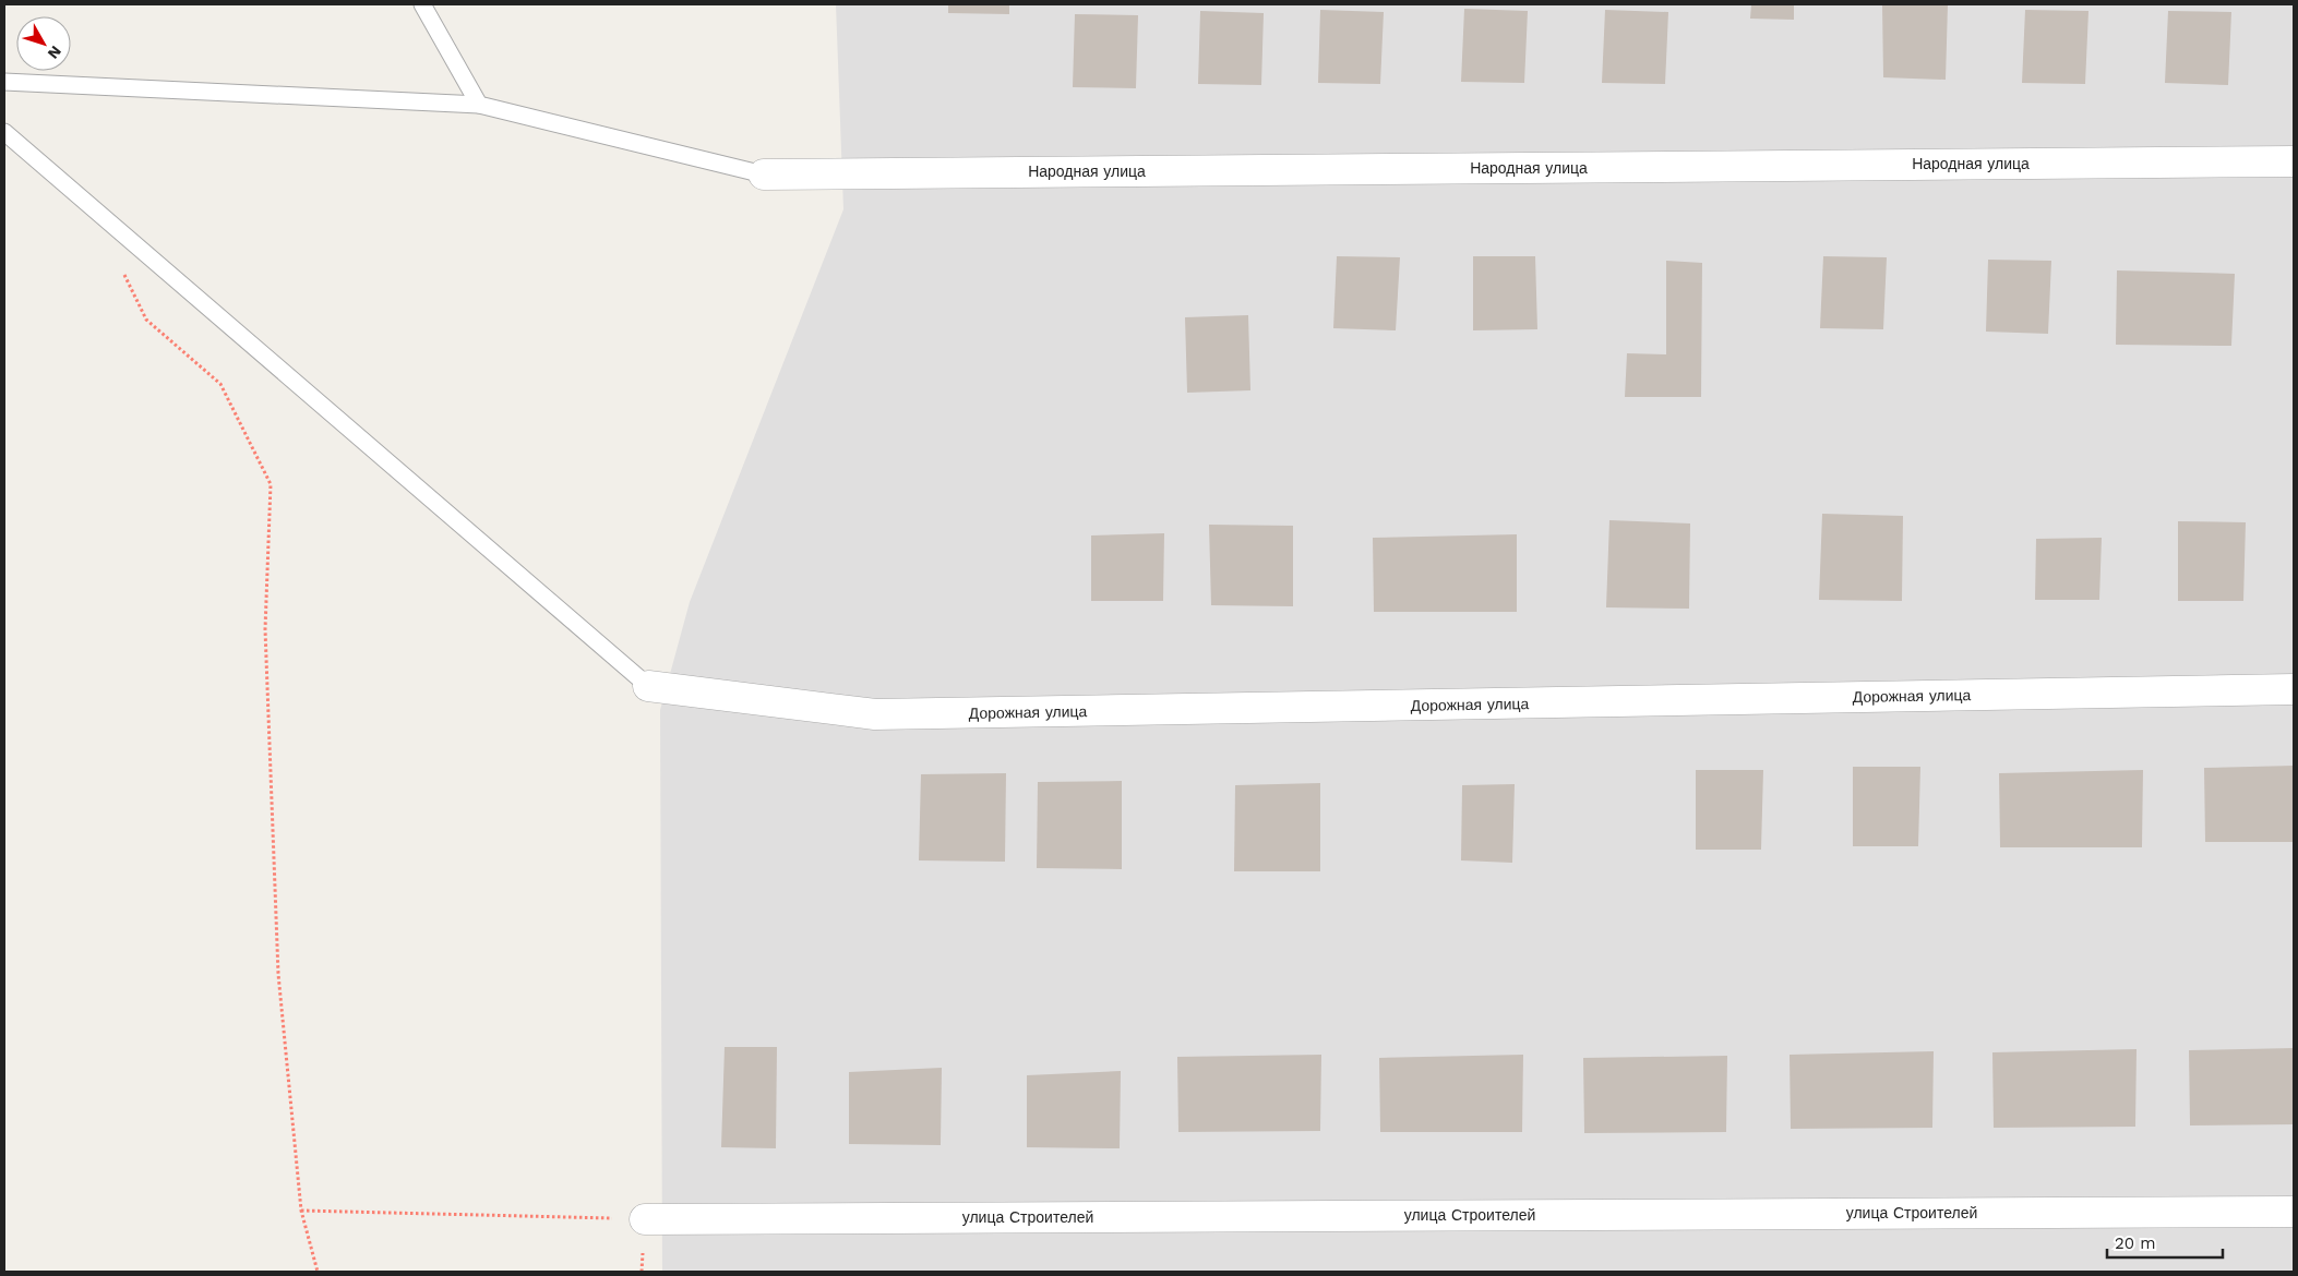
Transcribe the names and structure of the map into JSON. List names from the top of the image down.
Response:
{
  "streets": {
    "street": ["Народная улица", "Дорожная улица", "улица Строителей"]
  },
  "scale_bar": "20 m",
  "north": "bottom right"
}
